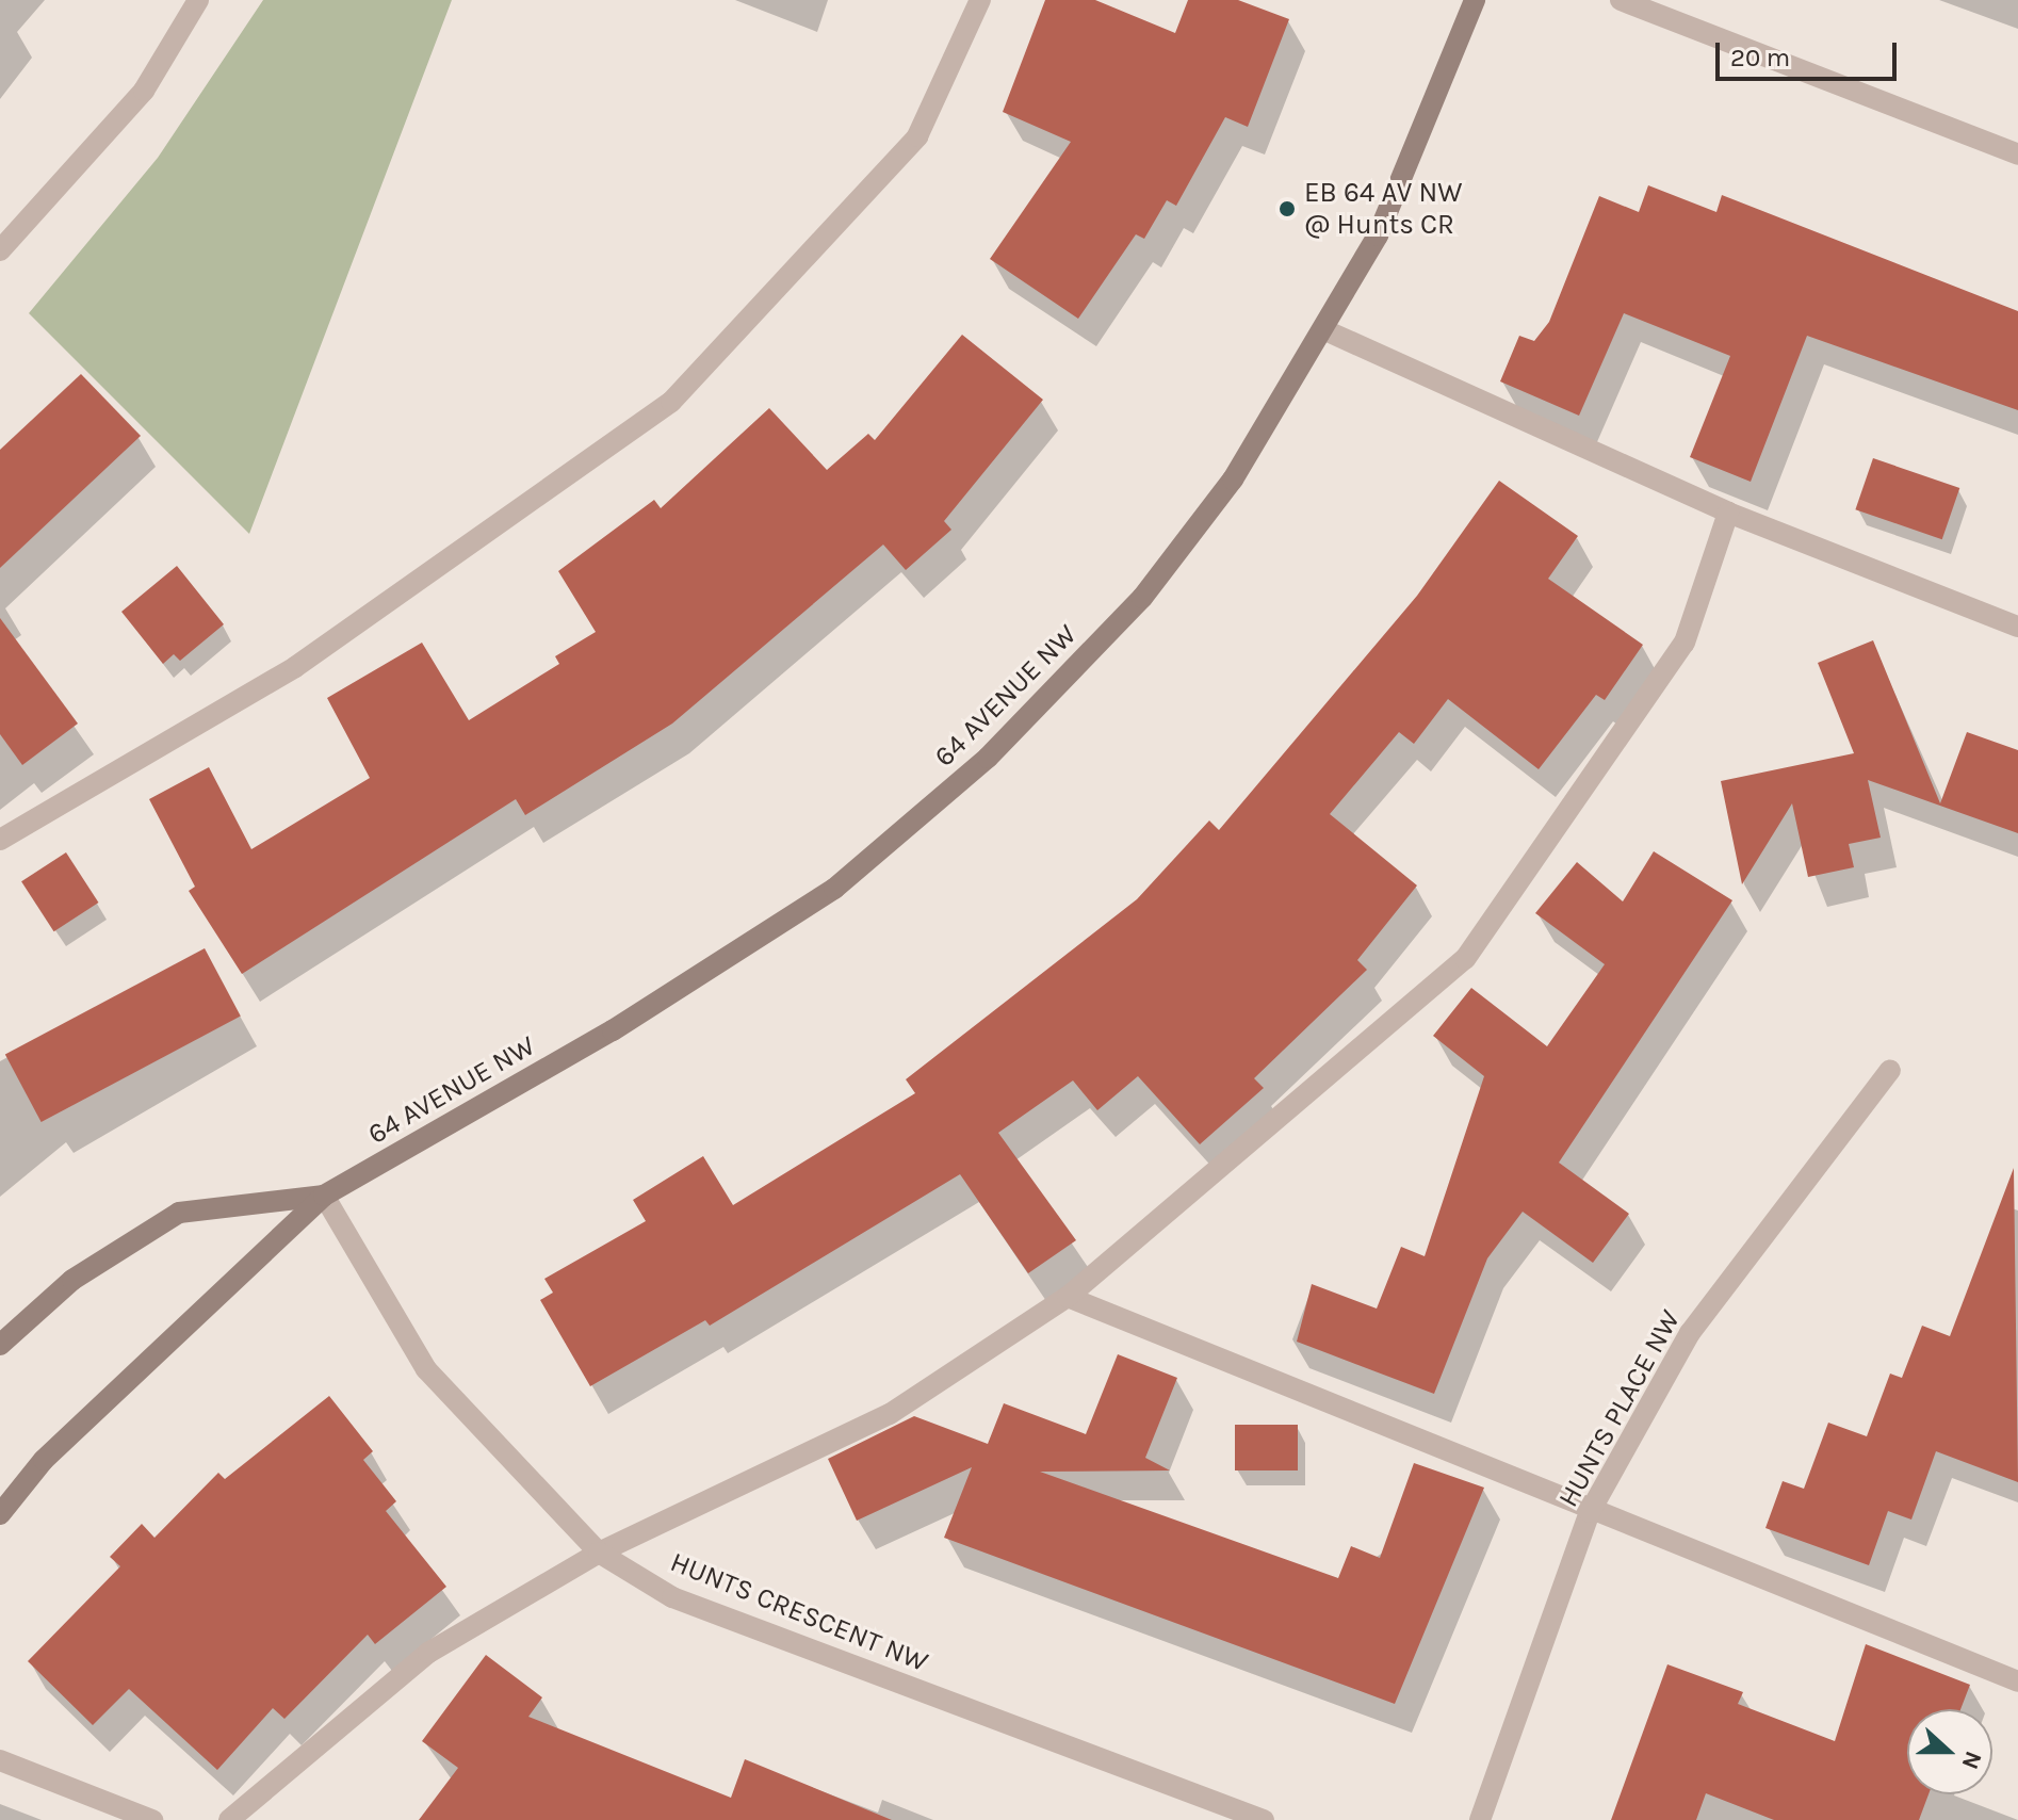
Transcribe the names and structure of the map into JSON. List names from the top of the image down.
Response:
{
  "streets": {
    "main road": ["64 AVENUE NW"],
    "street": ["HUNTS PLACE NW", "HUNTS CRESCENT NW"]
  },
  "crossings": [
    ["64 AVENUE NW", "HUNTS CRESCENT NW"]
  ],
  "places": ["EB 64 AV NW @ Hunts CR"],
  "scale_bar": "20 m",
  "north": "right"
}
